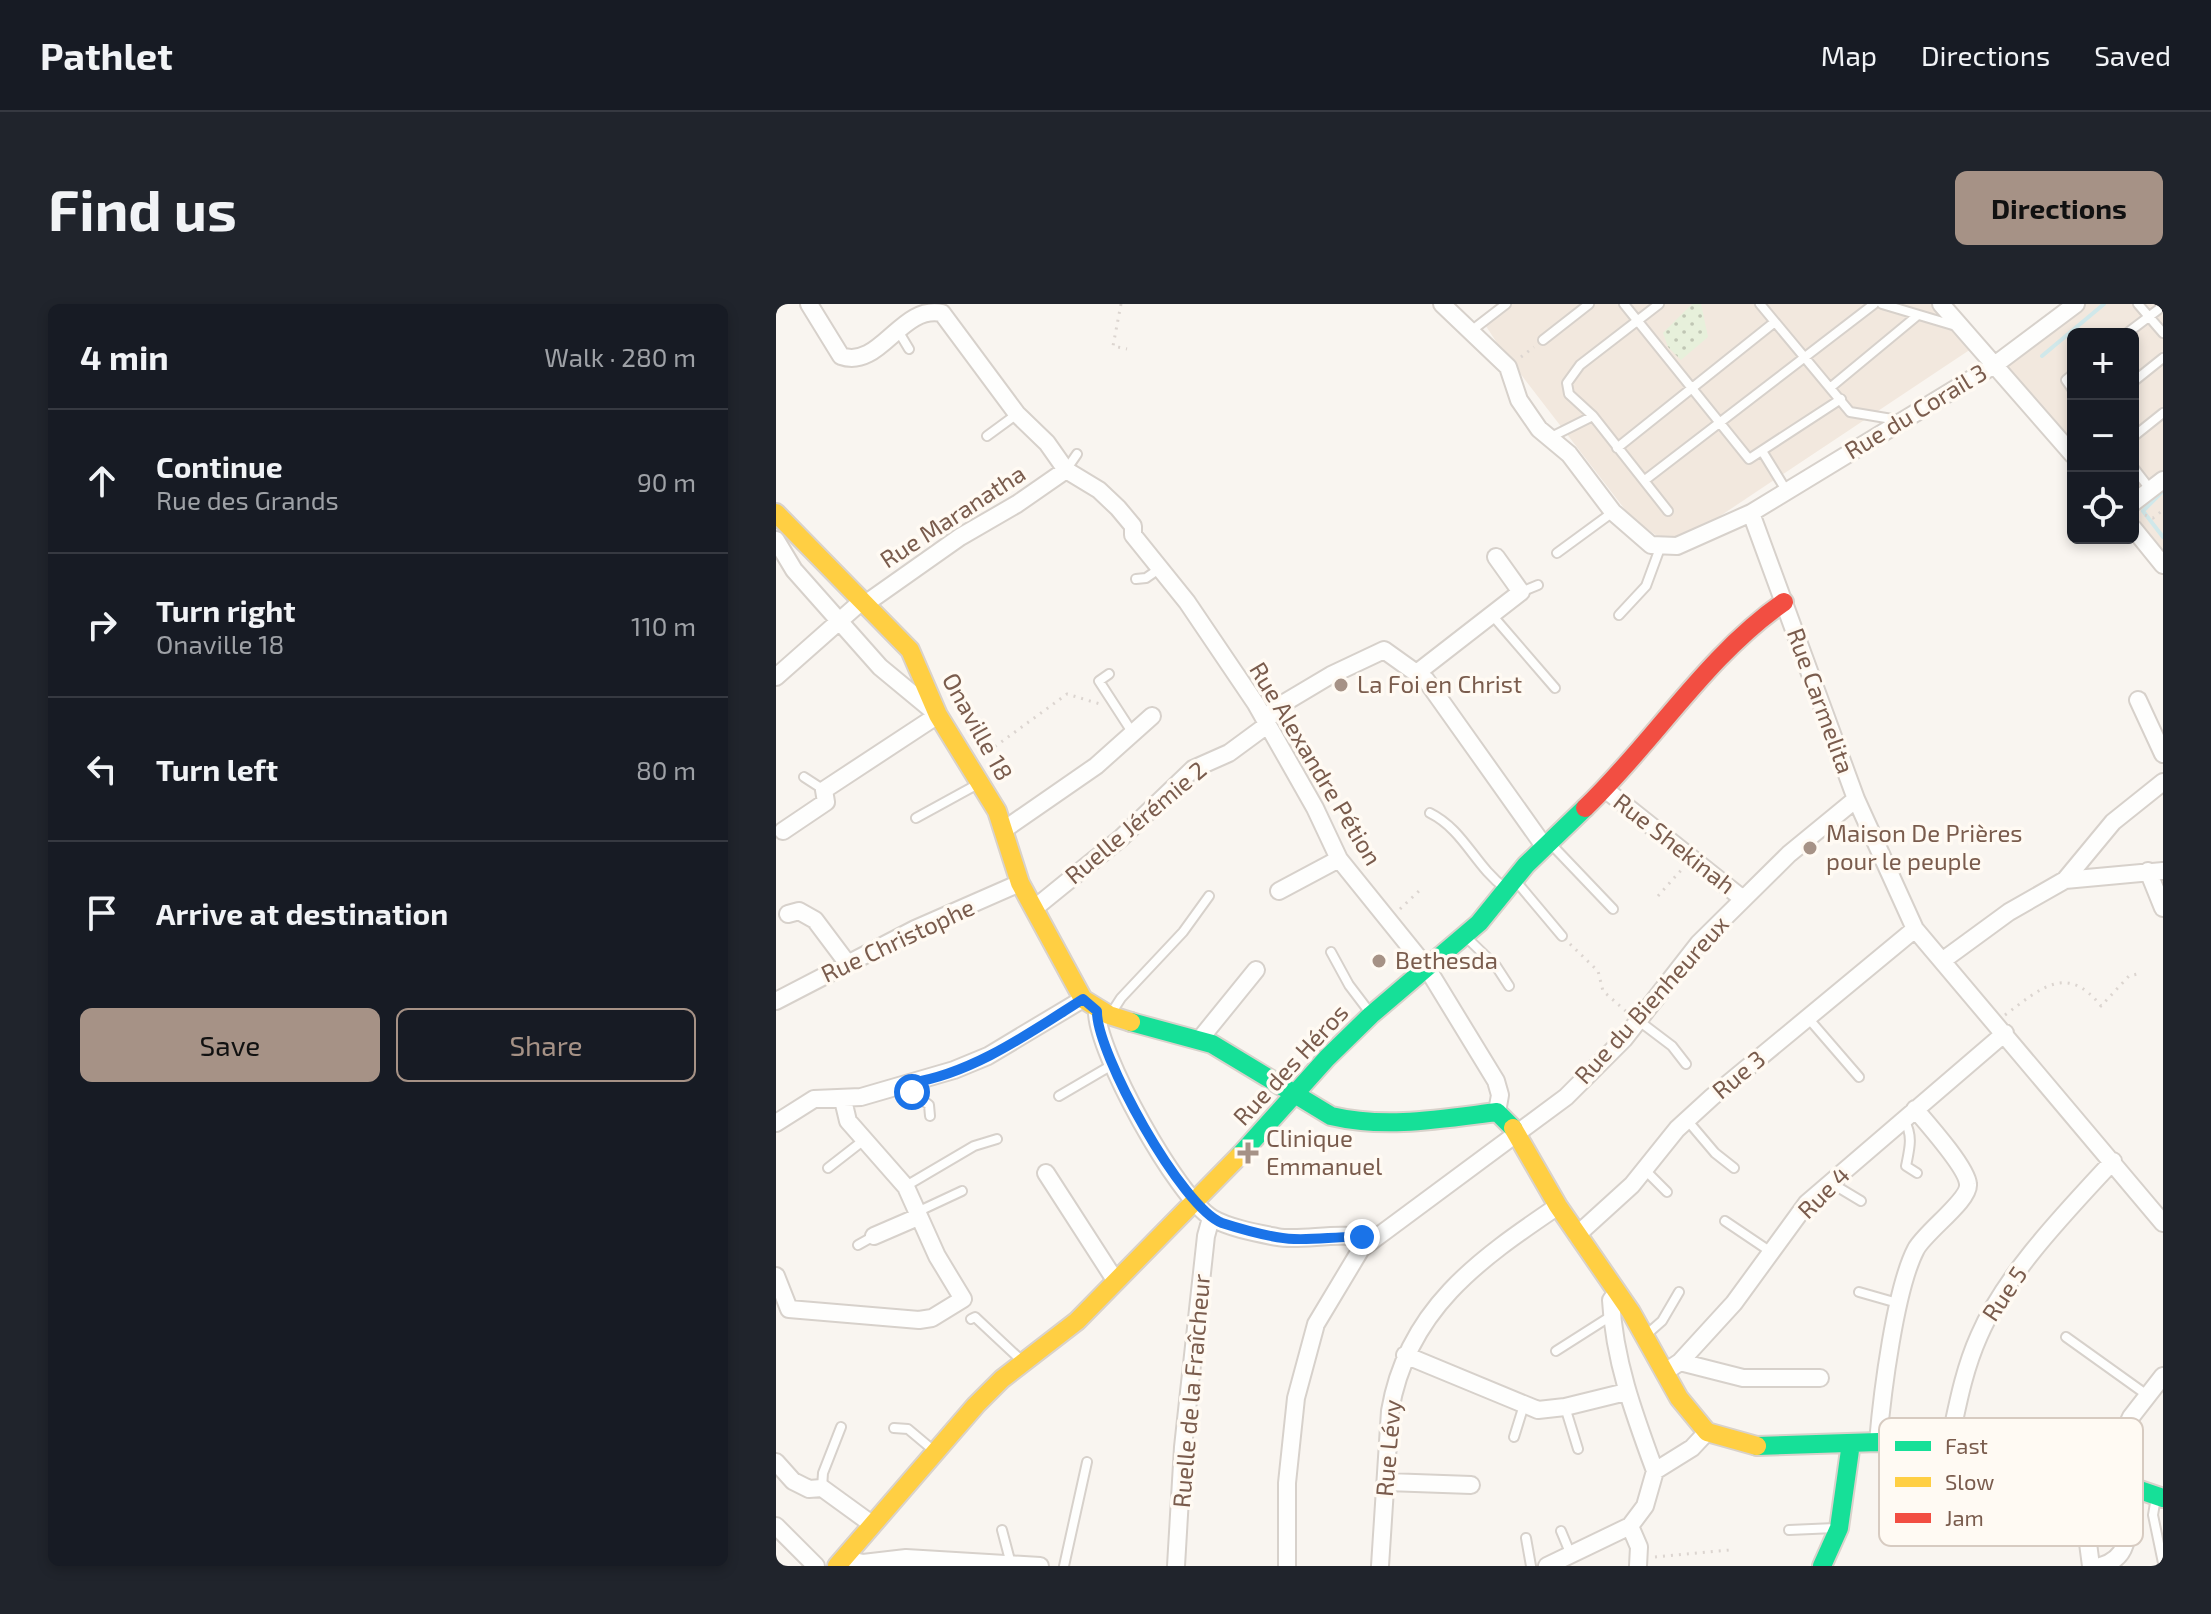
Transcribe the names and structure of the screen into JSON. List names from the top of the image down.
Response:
{
  "streets": {
    "street": [
      "Rue du Corail 3",
      "Rue Maranatha",
      "Rue Carmelita",
      "Onaville 18",
      "Rue Alexandre Pétion",
      "Ruelle Jérémie 2",
      "Rue Shekinah",
      "Rue Christophe",
      "Rue du Bienheureux",
      "Rue des Héros",
      "Rue 3",
      "Rue 4",
      "Rue 5",
      "Ruelle de la Fraîcheur",
      "Rue Lévy"
    ]
  },
  "crossings": [
    ["Rue du Corail 3", "Rue Carmelita"],
    ["Rue Maranatha", "Onaville 18"],
    ["Rue Maranatha", "Rue Alexandre Pétion"],
    ["Rue Carmelita", "Rue du Bienheureux"],
    ["Rue Carmelita", "Rue des Héros"],
    ["Rue Carmelita", "Rue 3"],
    ["Rue Carmelita", "Rue 4"],
    ["Rue Carmelita", "Rue 5"],
    ["Onaville 18", "Ruelle Jérémie 2"],
    ["Onaville 18", "Rue Christophe"],
    ["Onaville 18", "Rue des Héros"],
    ["Onaville 18", "Ruelle de la Fraîcheur"],
    ["Rue Alexandre Pétion", "Ruelle Jérémie 2"],
    ["Rue Alexandre Pétion", "Rue des Héros"],
    ["Ruelle Jérémie 2", "Rue des Héros"],
    ["Rue Shekinah", "Rue du Bienheureux"],
    ["Rue Shekinah", "Rue des Héros"]
  ],
  "places": {
    "other": ["La Foi en Christ", "Maison De Prières pour le peuple", "Bethesda"],
    "health": ["Clinique Emmanuel"]
  },
  "legend": ["Fast", "Slow", "Jam"],
  "page": {
    "header": "Pathlet",
    "nav": ["Map", "Directions", "Saved"],
    "buttons": [
      "Directions",
      ["Save", "Share"]
    ],
    "title": "Find us",
    "heading": ["4 min", "Walk · 280 m"],
    "map_buttons": ["+", "−"],
    "list": [
      ["Continue", "Rue des Grands", "90 m"],
      ["Turn right", "Onaville 18", "110 m"],
      ["Turn left", "80 m"],
      "Arrive at destination"
    ]
  }
}
